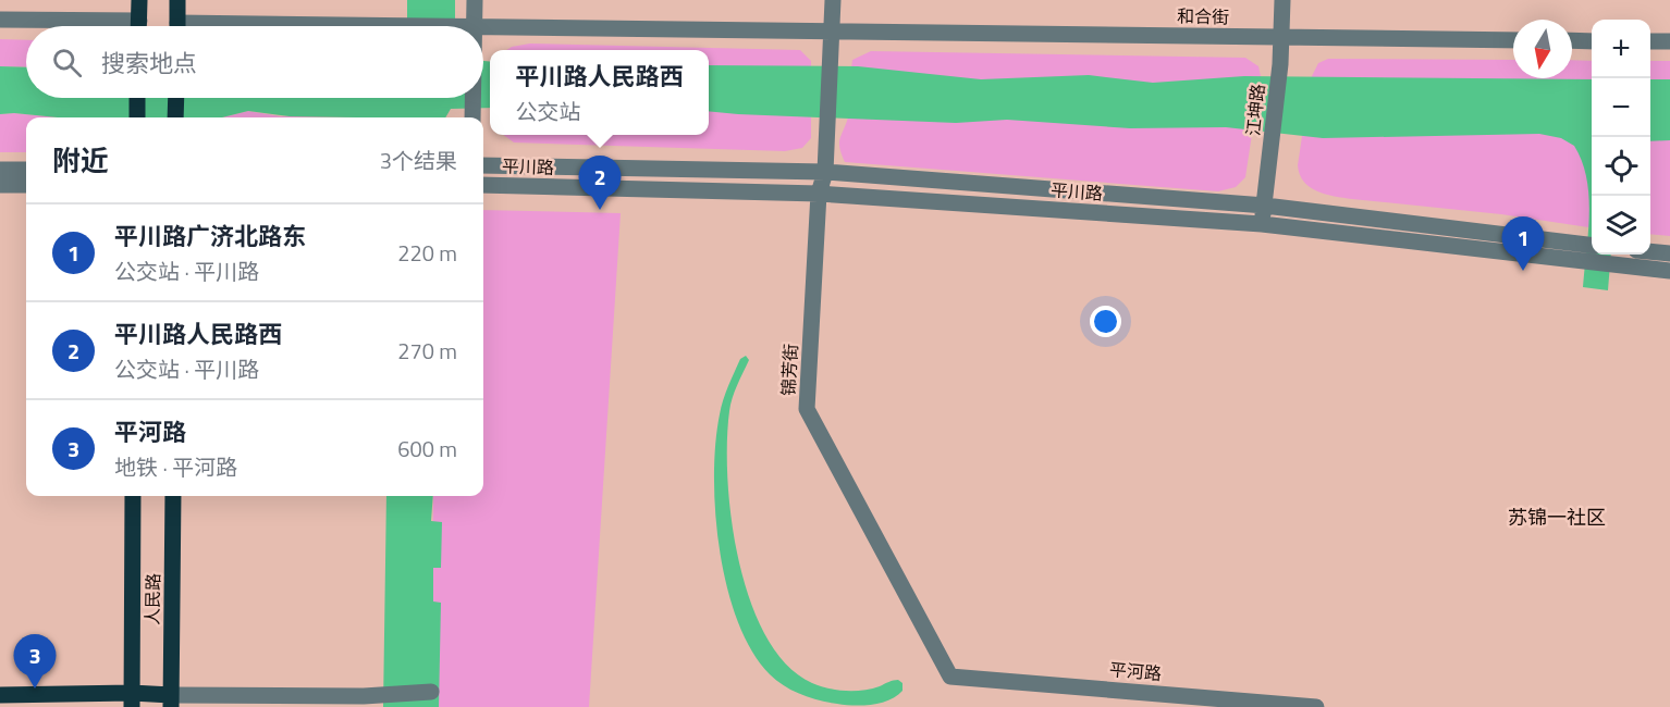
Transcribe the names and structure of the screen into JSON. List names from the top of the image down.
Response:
{
  "streets": {
    "main road": ["人民路"],
    "street": [
      "和合街",
      "江坤路",
      "平川路",
      "锦芳街",
      "平河路"
    ]
  },
  "crossings": [
    ["和合街", "江坤路"],
    ["和合街", "锦芳街"],
    ["江坤路", "平川路"],
    ["平川路", "锦芳街"],
    ["锦芳街", "平河路"]
  ],
  "districts": ["苏锦一社区"],
  "north": "bottom",
  "page": {
    "map_buttons": ["+", "−"],
    "search": "搜索地点",
    "popup": ["平川路人民路西", "公交站"],
    "heading": ["附近", "3个结果"],
    "pins": ["2", "1", "3"],
    "list": [
      {
        "mark": "1",
        "name": "平川路广济北路东",
        "note": "公交站 · 平川路",
        "value": "220 m"
      },
      {
        "mark": "2",
        "name": "平川路人民路西",
        "note": "公交站 · 平川路",
        "value": "270 m"
      },
      {
        "mark": "3",
        "name": "平河路",
        "note": "地铁 · 平河路",
        "value": "600 m"
      }
    ]
  }
}
